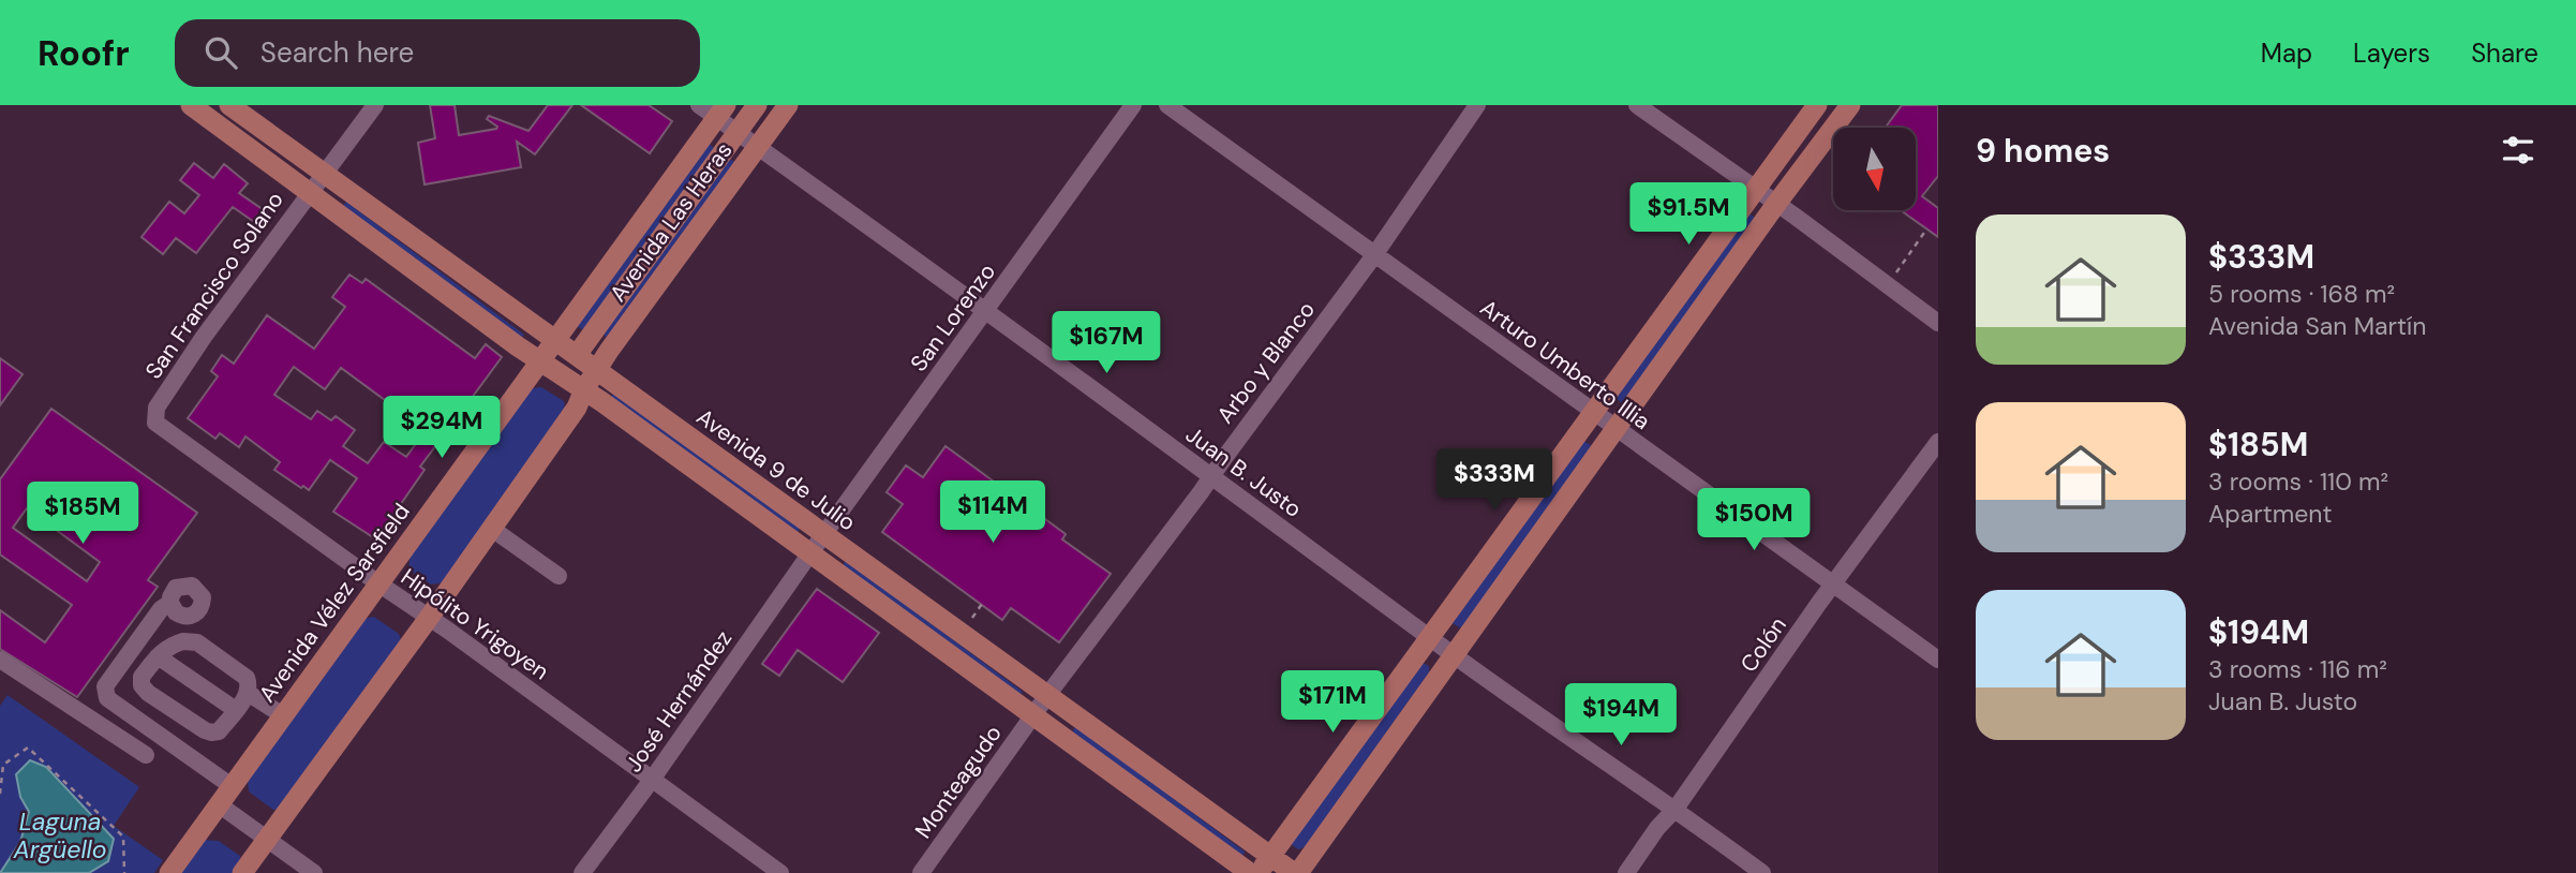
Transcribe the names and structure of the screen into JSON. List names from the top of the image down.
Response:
{
  "streets": {
    "main road": ["Avenida Las Heras", "Avenida 9 de Julio", "Avenida Vélez Sarsfield"],
    "street": [
      "San Francisco Solano",
      "San Lorenzo",
      "Arbo y Blanco",
      "Arturo Umberto Illia",
      "Juan B. Justo",
      "Hipólito Yrigoyen",
      "Colón",
      "José Hernández",
      "Monteagudo"
    ]
  },
  "crossings": [
    ["Avenida Las Heras", "Avenida 9 de Julio"],
    ["Avenida Las Heras", "Juan B. Justo"],
    ["Avenida Las Heras", "Avenida Vélez Sarsfield"],
    ["San Francisco Solano", "Avenida 9 de Julio"],
    ["San Francisco Solano", "Hipólito Yrigoyen"],
    ["San Lorenzo", "Avenida 9 de Julio"],
    ["San Lorenzo", "Juan B. Justo"],
    ["San Lorenzo", "José Hernández"],
    ["Arbo y Blanco", "Arturo Umberto Illia"],
    ["Arbo y Blanco", "Avenida 9 de Julio"],
    ["Arbo y Blanco", "Juan B. Justo"],
    ["Arbo y Blanco", "Monteagudo"],
    ["Arturo Umberto Illia", "Colón"],
    ["Juan B. Justo", "Colón"],
    ["Avenida Vélez Sarsfield", "Hipólito Yrigoyen"],
    ["Hipólito Yrigoyen", "José Hernández"]
  ],
  "water": ["Laguna Argüello"],
  "north": "bottom",
  "page": {
    "header": "Roofr",
    "search": "Search here",
    "nav": ["Map", "Layers", "Share"],
    "heading": "9 homes",
    "price": [
      "$91.5M",
      "$167M",
      "$294M",
      "$333M",
      "$114M",
      "$185M",
      "$150M",
      "$171M",
      "$194M"
    ],
    "list": [
      {
        "name": "$333M",
        "note": "5 rooms · 168 m² · Avenida San Martín"
      },
      {
        "name": "$185M",
        "note": "3 rooms · 110 m² · Apartment"
      },
      {
        "name": "$194M",
        "note": "3 rooms · 116 m² · Juan B. Justo"
      }
    ]
  }
}
